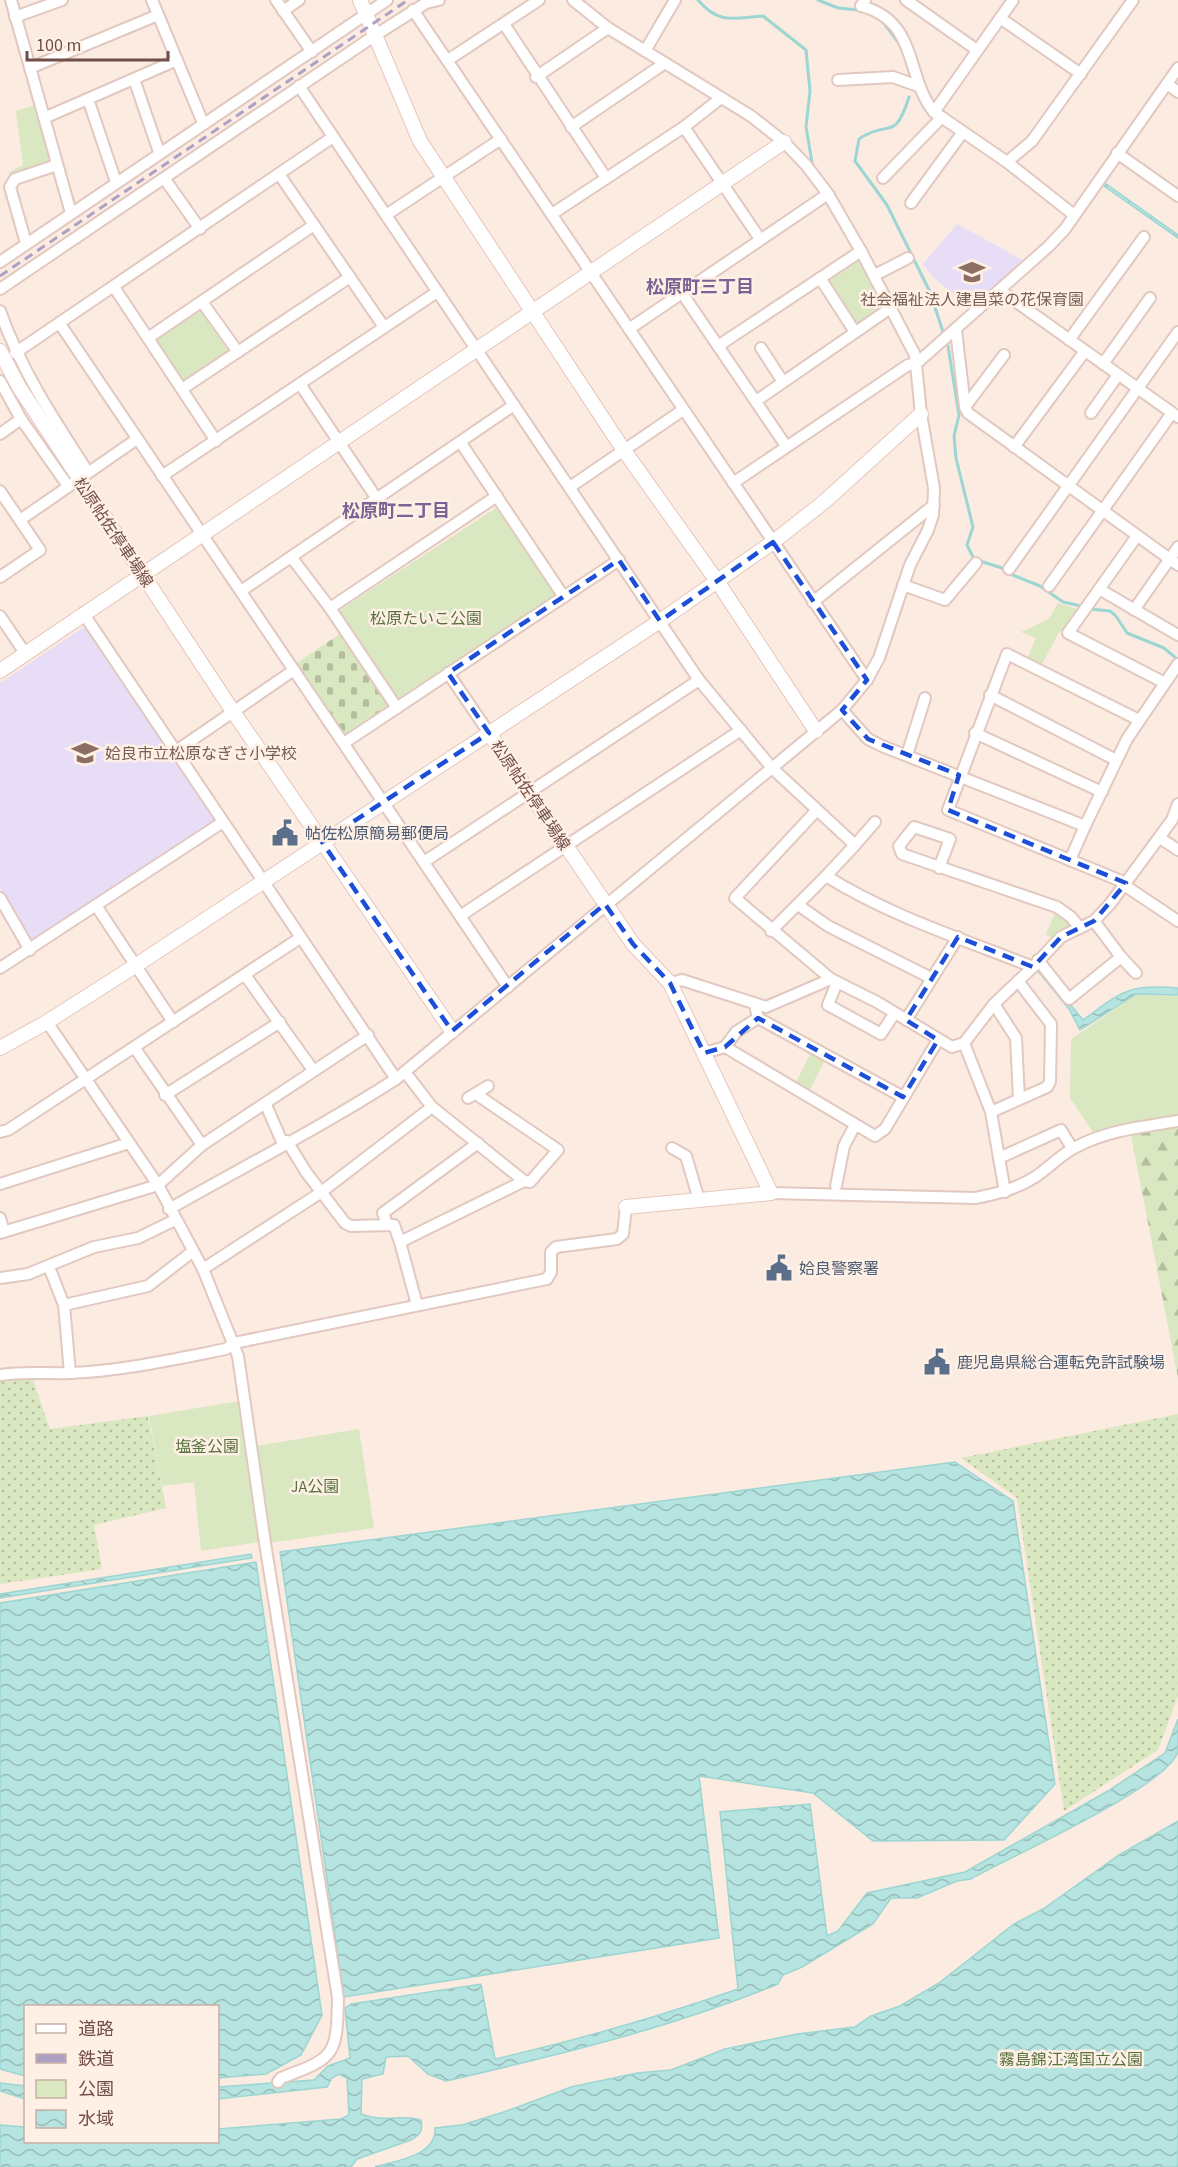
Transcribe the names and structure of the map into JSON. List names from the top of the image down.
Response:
{
  "streets": {
    "street": ["松原帖佐停車場線"]
  },
  "districts": ["松原町三丁目", "松原町二丁目"],
  "parks": [
    "松原たいこ公園",
    "塩釜公園",
    "JA公園",
    "霧島錦江湾国立公園"
  ],
  "places": {
    "school or university": ["社会福祉法人建昌菜の花保育園", "姶良市立松原なぎさ小学校"],
    "public building": ["帖佐松原簡易郵便局", "姶良警察署", "鹿児島県総合運転免許試験場"]
  },
  "legend": [
    "道路",
    "鉄道",
    "公園",
    "水域"
  ],
  "scale_bar": "100 m"
}
